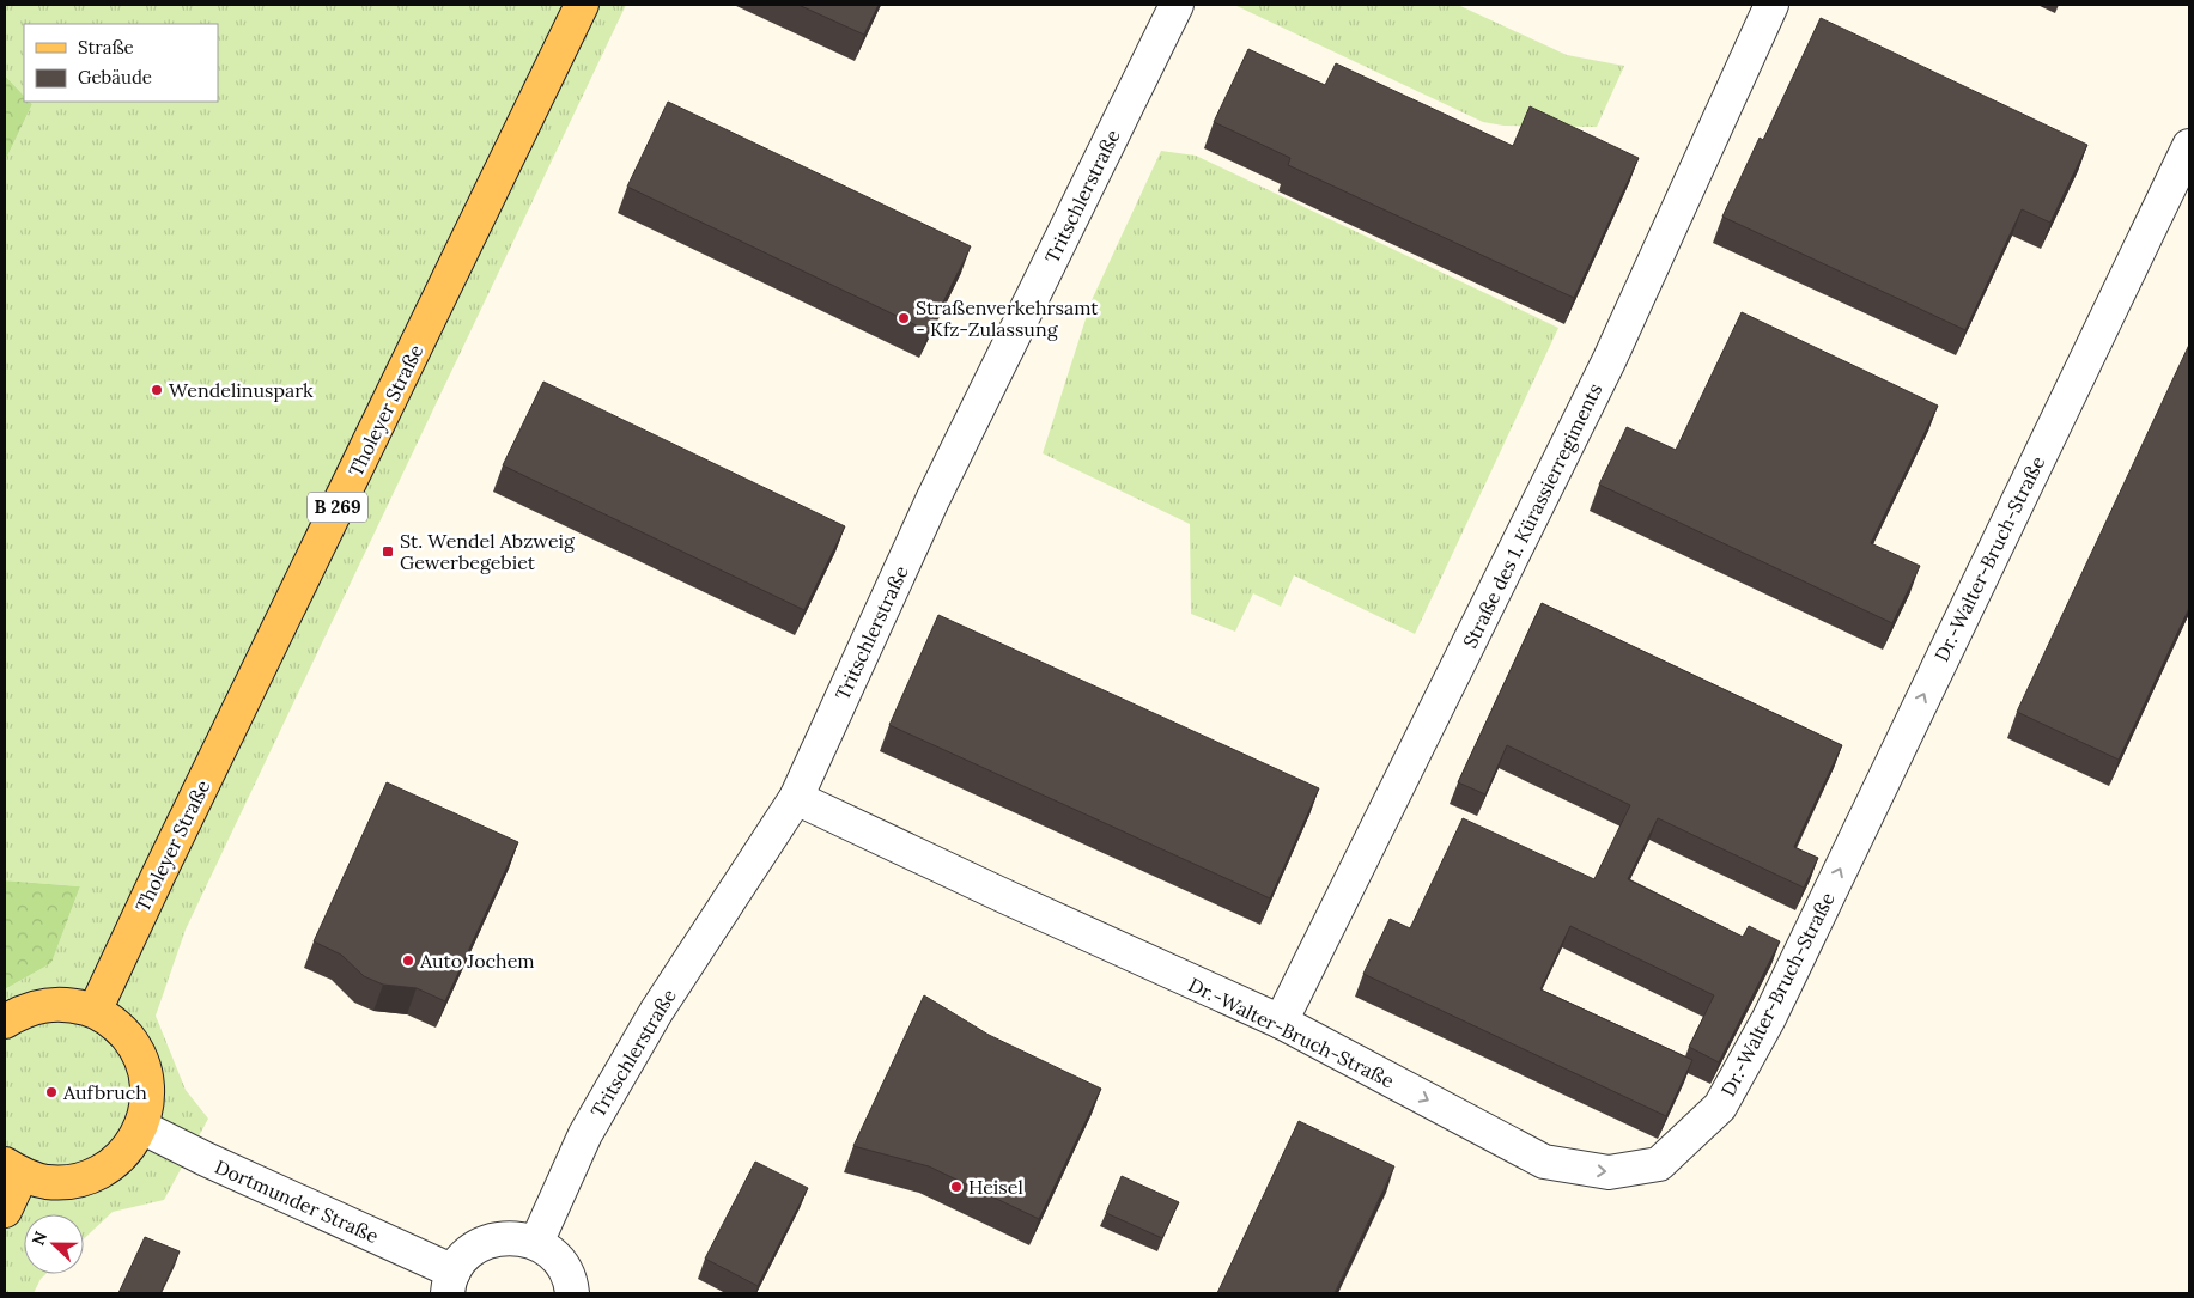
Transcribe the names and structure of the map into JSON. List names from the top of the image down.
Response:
{
  "streets": {
    "main road": ["Tholeyer Straße", "B 269"],
    "street": [
      "Tritschlerstraße",
      "Straße des 1. Kürassierregiments",
      "Dr.-Walter-Bruch-Straße",
      "Dortmunder Straße"
    ]
  },
  "crossings": [
    ["Tritschlerstraße", "Dr.-Walter-Bruch-Straße"],
    ["Tritschlerstraße", "Dortmunder Straße"],
    ["Straße des 1. Kürassierregiments", "Dr.-Walter-Bruch-Straße"]
  ],
  "one_way": ["Dr.-Walter-Bruch-Straße"],
  "places": {
    "other": [
      "Straßenverkehrsamt - Kfz-Zulassung",
      "Wendelinuspark",
      "Auto Jochem",
      "Aufbruch",
      "Heisel"
    ],
    "transit": ["St. Wendel Abzweig Gewerbegebiet"]
  },
  "legend": ["Straße", "Gebäude"],
  "north": "left"
}
